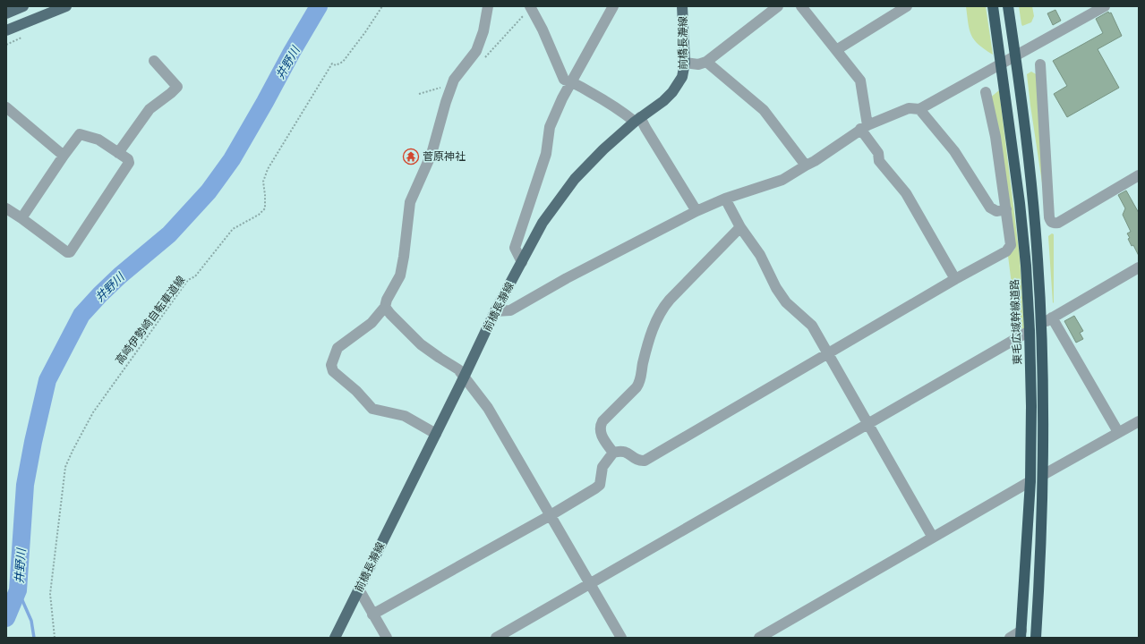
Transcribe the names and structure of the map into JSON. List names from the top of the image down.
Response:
{
  "streets": {
    "highway": ["東毛広域幹線道路"],
    "main road": ["前橋長瀞線"],
    "path": ["高崎伊勢崎自転車道線"]
  },
  "water": ["井野川"],
  "places": {
    "temple": ["菅原神社"]
  }
}
